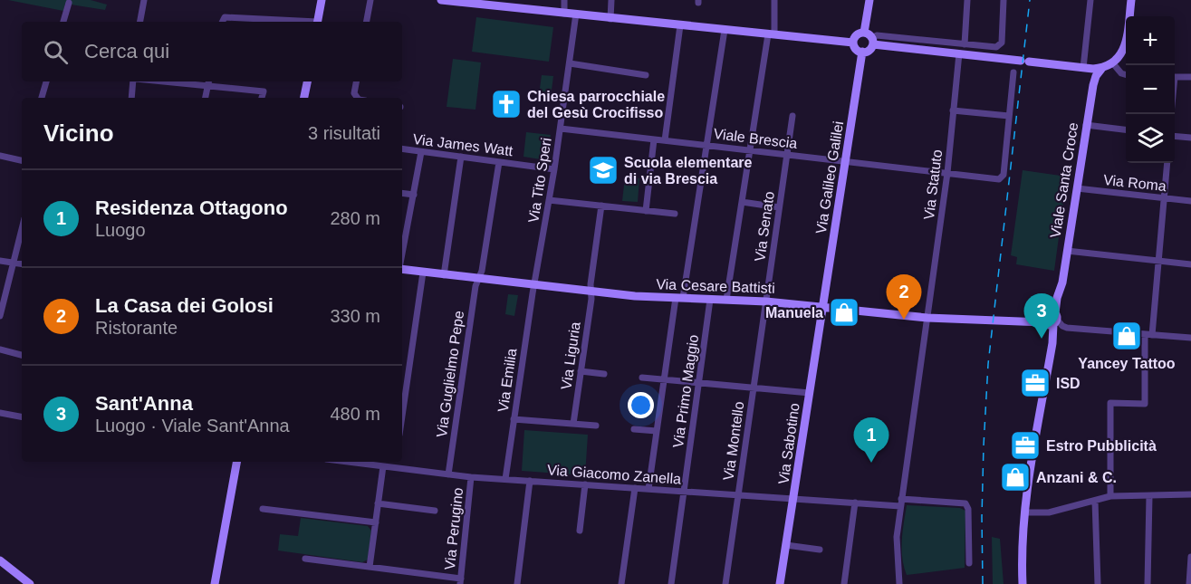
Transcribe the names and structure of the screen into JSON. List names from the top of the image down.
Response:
{
  "streets": {
    "street": [
      "Viale Brescia",
      "Via James Watt",
      "Via Galileo Galilei",
      "Via Tito Speri",
      "Viale Santa Croce",
      "Via Roma",
      "Via Statuto",
      "Via Senato",
      "Via Cesare Battisti",
      "Via Liguria",
      "Via Guglielmo Pepe",
      "Via Emilia",
      "Via Primo Maggio",
      "Via Montello",
      "Via Sabotino",
      "Via Giacomo Zanella",
      "Via Perugino"
    ]
  },
  "crossings": [
    ["Viale Brescia", "Via Galileo Galilei"],
    ["Viale Brescia", "Via Tito Speri"],
    ["Viale Brescia", "Via Statuto"],
    ["Viale Brescia", "Via Senato"],
    ["Via James Watt", "Via Tito Speri"],
    ["Via James Watt", "Via Guglielmo Pepe"],
    ["Via Galileo Galilei", "Via Cesare Battisti"],
    ["Via Galileo Galilei", "Via Sabotino"],
    ["Via Tito Speri", "Via Cesare Battisti"],
    ["Via Tito Speri", "Via Emilia"],
    ["Viale Santa Croce", "Via Roma"],
    ["Viale Santa Croce", "Via Cesare Battisti"],
    ["Via Statuto", "Via Cesare Battisti"],
    ["Via Statuto", "Via Giacomo Zanella"],
    ["Via Senato", "Via Cesare Battisti"],
    ["Via Senato", "Via Montello"],
    ["Via Cesare Battisti", "Via Liguria"],
    ["Via Cesare Battisti", "Via Guglielmo Pepe"],
    ["Via Cesare Battisti", "Via Emilia"],
    ["Via Cesare Battisti", "Via Primo Maggio"],
    ["Via Cesare Battisti", "Via Montello"],
    ["Via Cesare Battisti", "Via Sabotino"],
    ["Via Guglielmo Pepe", "Via Giacomo Zanella"],
    ["Via Emilia", "Via Giacomo Zanella"],
    ["Via Primo Maggio", "Via Giacomo Zanella"],
    ["Via Montello", "Via Giacomo Zanella"],
    ["Via Sabotino", "Via Giacomo Zanella"],
    ["Via Giacomo Zanella", "Via Perugino"]
  ],
  "places": {
    "church": ["Chiesa parrocchiale del Gesù Crocifisso"],
    "school or university": ["Scuola elementare di via Brescia"],
    "shop": ["Manuela", "Yancey Tattoo", "Anzani & C."],
    "office": ["ISD", "Estro Pubblicità"]
  },
  "page": {
    "map_buttons": ["+", "−"],
    "search": "Cerca qui",
    "heading": ["Vicino", "3 risultati"],
    "list": [
      {
        "mark": "1",
        "name": "Residenza Ottagono",
        "note": "Luogo",
        "value": "280 m"
      },
      {
        "mark": "2",
        "name": "La Casa dei Golosi",
        "note": "Ristorante",
        "value": "330 m"
      },
      {
        "mark": "3",
        "name": "Sant'Anna",
        "note": "Luogo · Viale Sant'Anna",
        "value": "480 m"
      }
    ],
    "pins": ["2", "3", "1"]
  }
}
